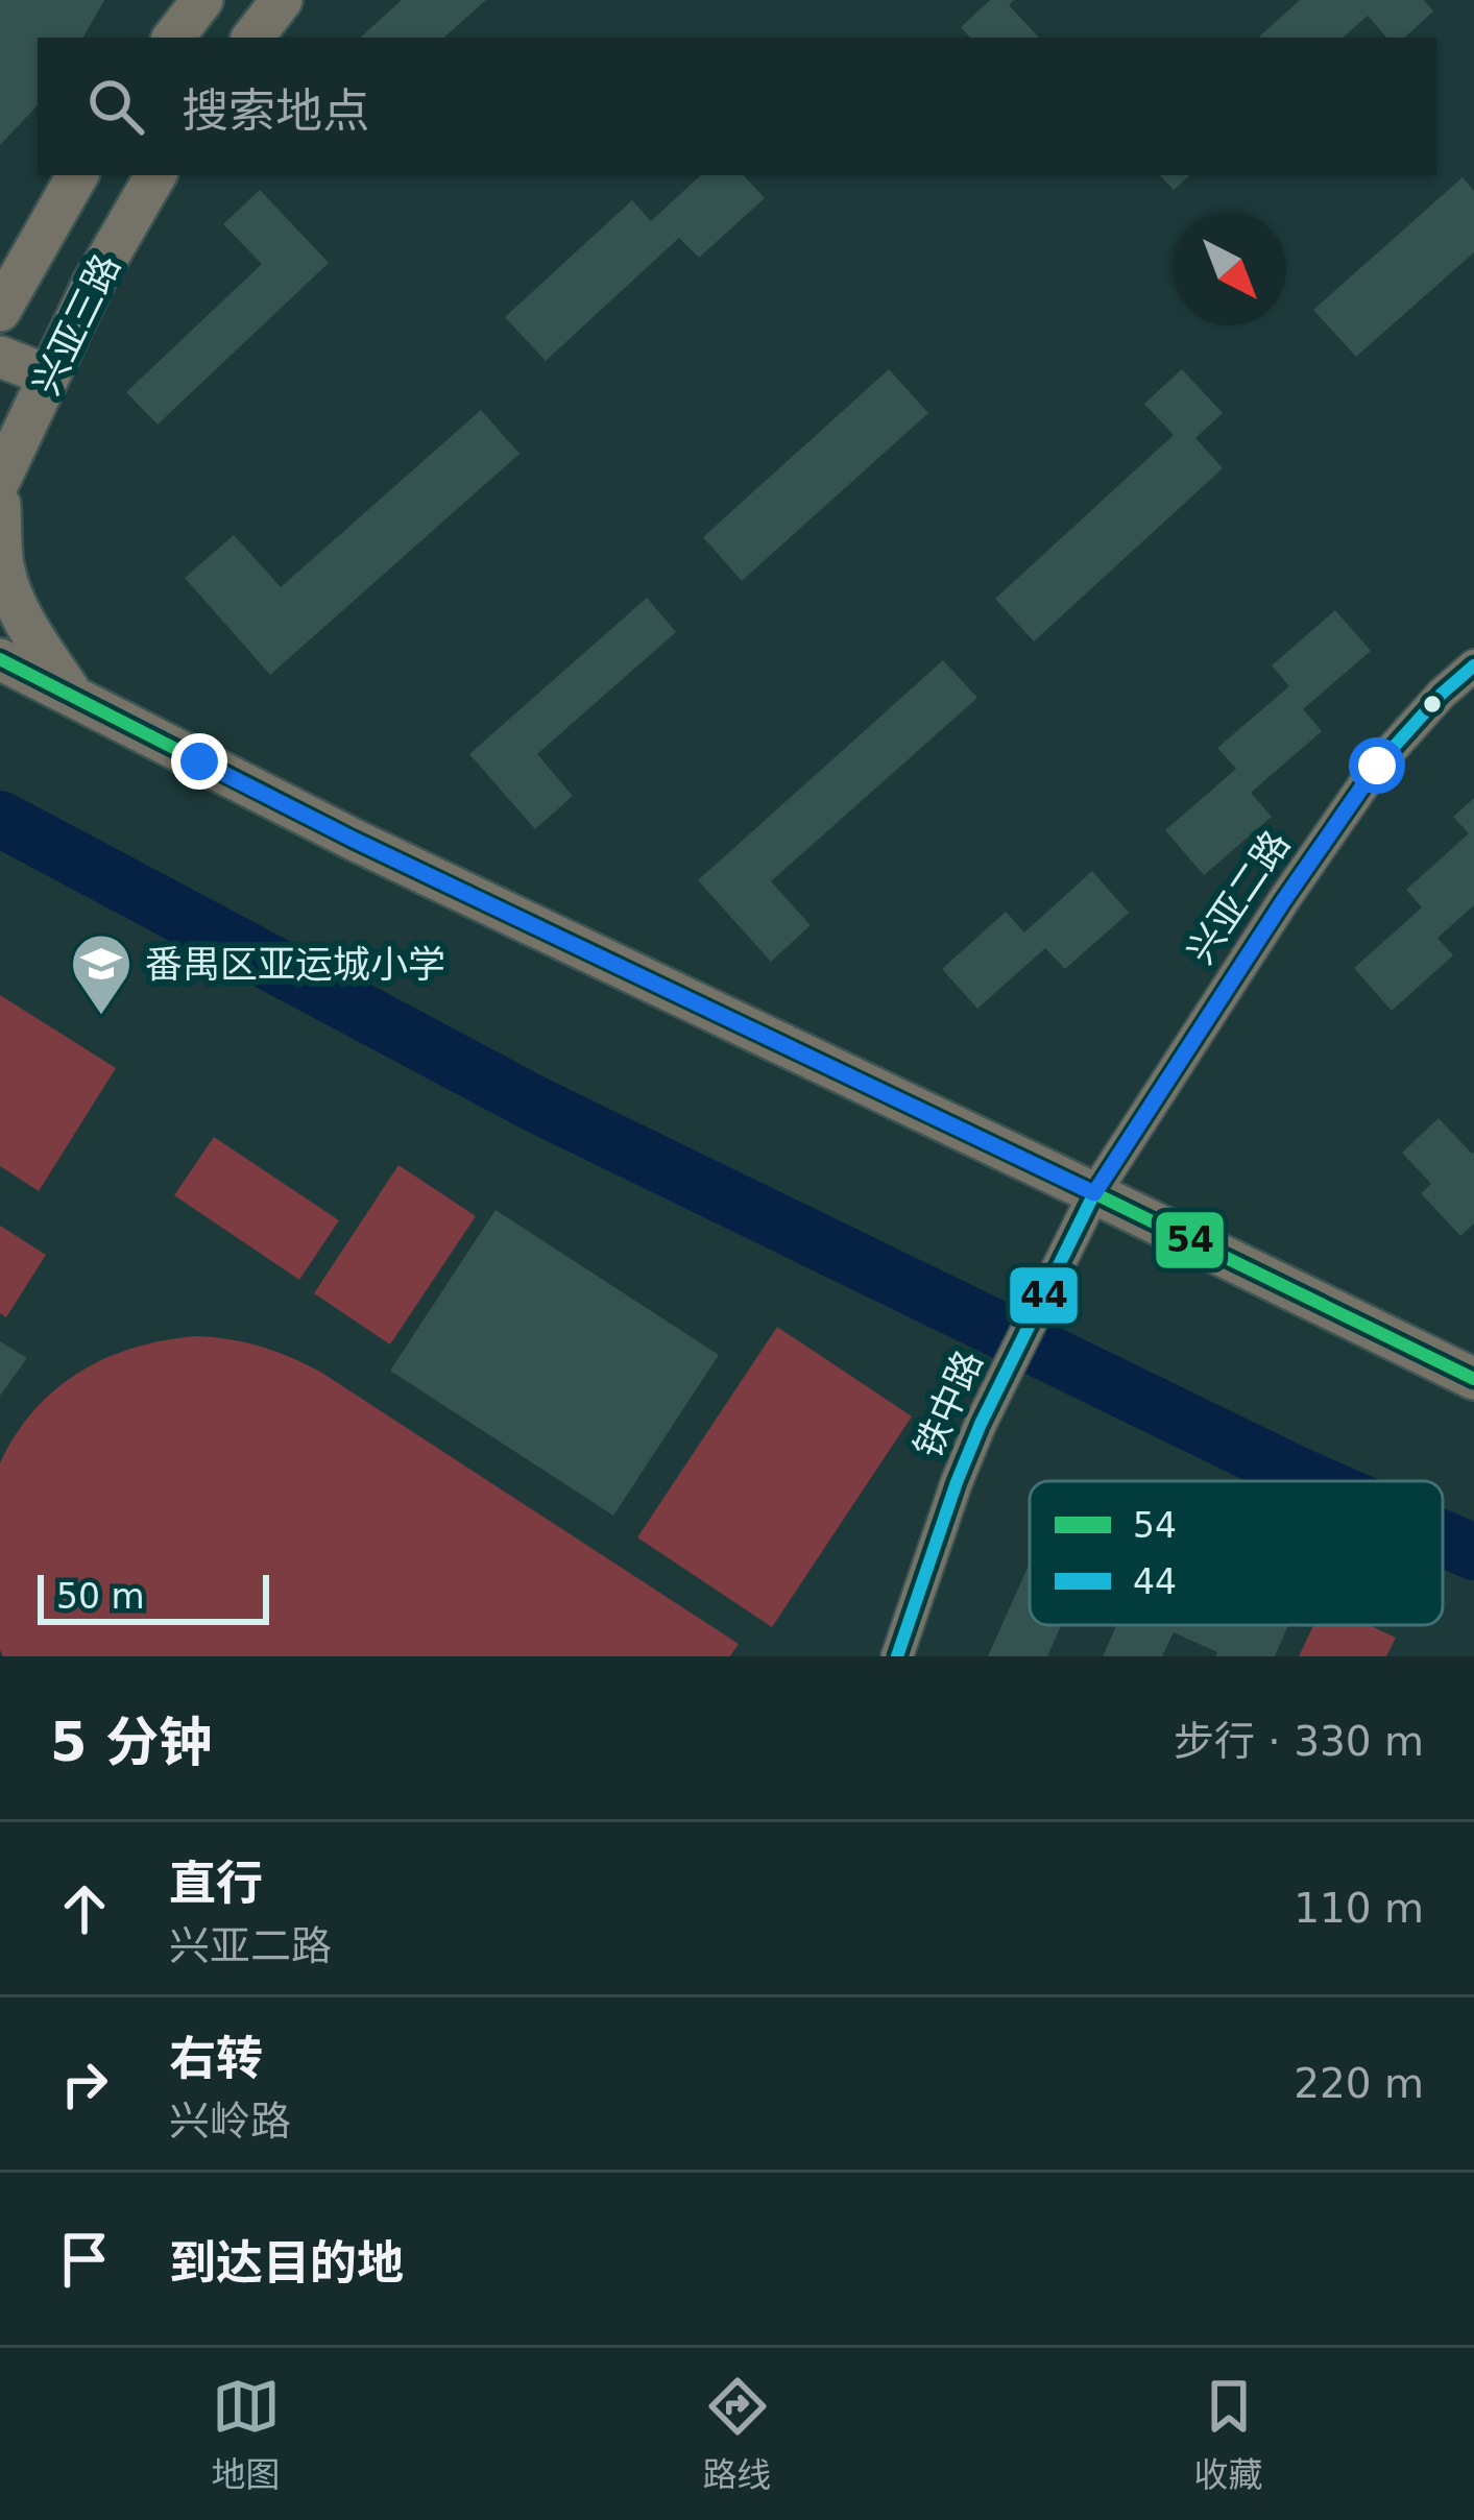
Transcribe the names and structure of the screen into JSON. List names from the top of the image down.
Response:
{
  "streets": {
    "street": ["兴亚三路", "兴亚二路", "铁中路"]
  },
  "crossings": [
    ["兴亚二路", "铁中路"]
  ],
  "places": {
    "school or university": ["番禺区亚运城小学"]
  },
  "lines": ["transit line 54", "transit line 44"],
  "legend": ["54", "44"],
  "scale_bar": "50 m",
  "north": "bottom right",
  "page": {
    "search": "搜索地点",
    "scale": "50 m",
    "heading": ["5 分钟", "步行 · 330 m"],
    "list": [
      ["直行", "兴亚二路", "110 m"],
      ["右转", "兴岭路", "220 m"],
      "到达目的地"
    ],
    "nav": ["地图", "路线", "收藏"]
  }
}
